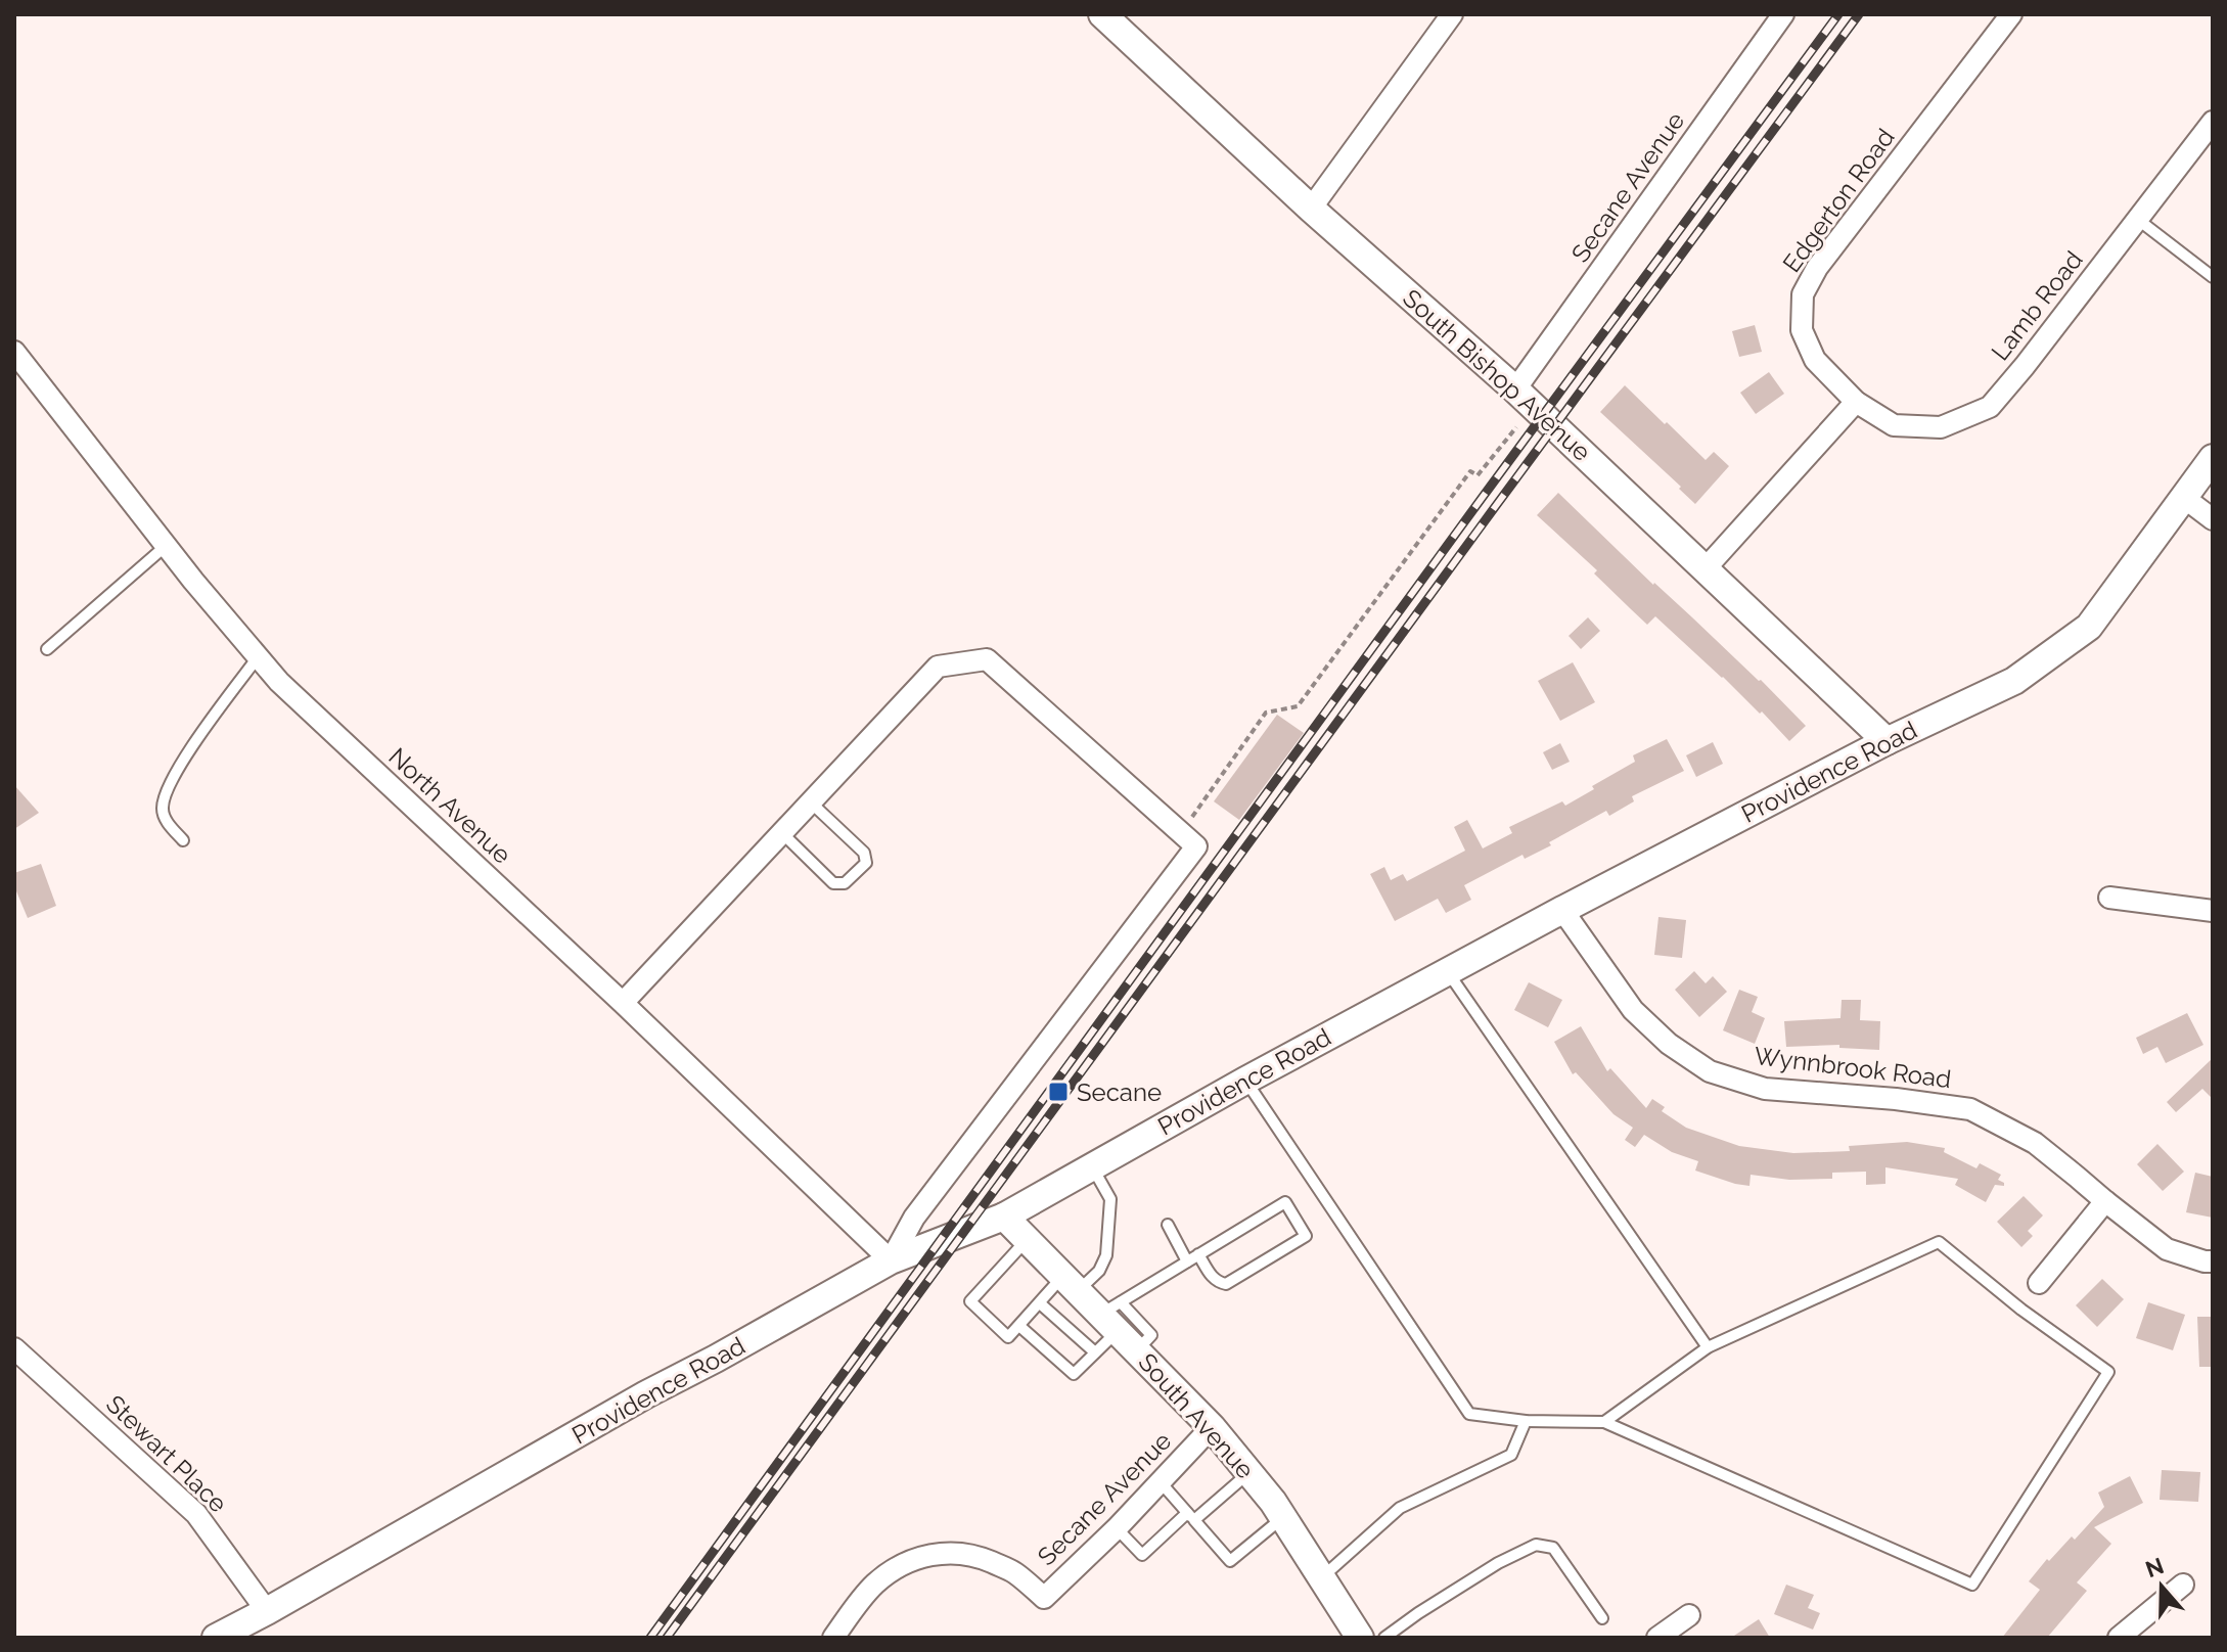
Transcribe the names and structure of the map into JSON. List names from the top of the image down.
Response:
{
  "streets": {
    "street": [
      "Secane Avenue",
      "Edgerton Road",
      "Lamb Road",
      "South Bishop Avenue",
      "Providence Road",
      "North Avenue",
      "Wynnbrook Road",
      "South Avenue",
      "Stewart Place"
    ]
  },
  "crossings": [
    ["Secane Avenue", "South Bishop Avenue"],
    ["Secane Avenue", "South Avenue"],
    ["Edgerton Road", "Lamb Road"],
    ["South Bishop Avenue", "Providence Road"],
    ["Providence Road", "North Avenue"],
    ["Providence Road", "Wynnbrook Road"],
    ["Providence Road", "South Avenue"],
    ["Providence Road", "Stewart Place"]
  ],
  "places": {
    "transit": ["Secane"]
  },
  "north": "top"
}
